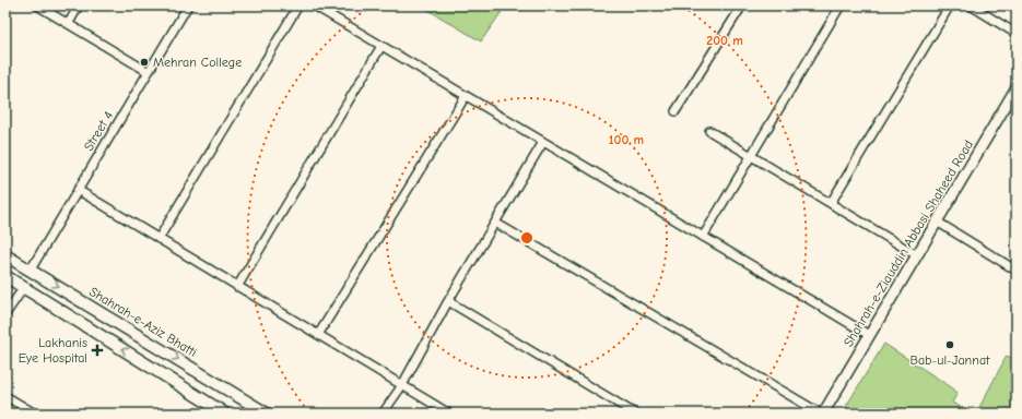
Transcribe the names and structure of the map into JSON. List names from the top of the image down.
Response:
{
  "streets": {
    "main road": ["Shahrah-e-Aziz Bhatti"],
    "street": ["Street 4", "Shahrah-e-Ziauddin Abbasi Shaheed Road"]
  },
  "crossings": [
    ["Street 4", "Shahrah-e-Aziz Bhatti"]
  ],
  "places": {
    "other": ["Mehran College", "Bab-ul-Jannat"],
    "health": ["Lakhanis Eye Hospital"]
  },
  "rings": ["200 m", "100 m"]
}
